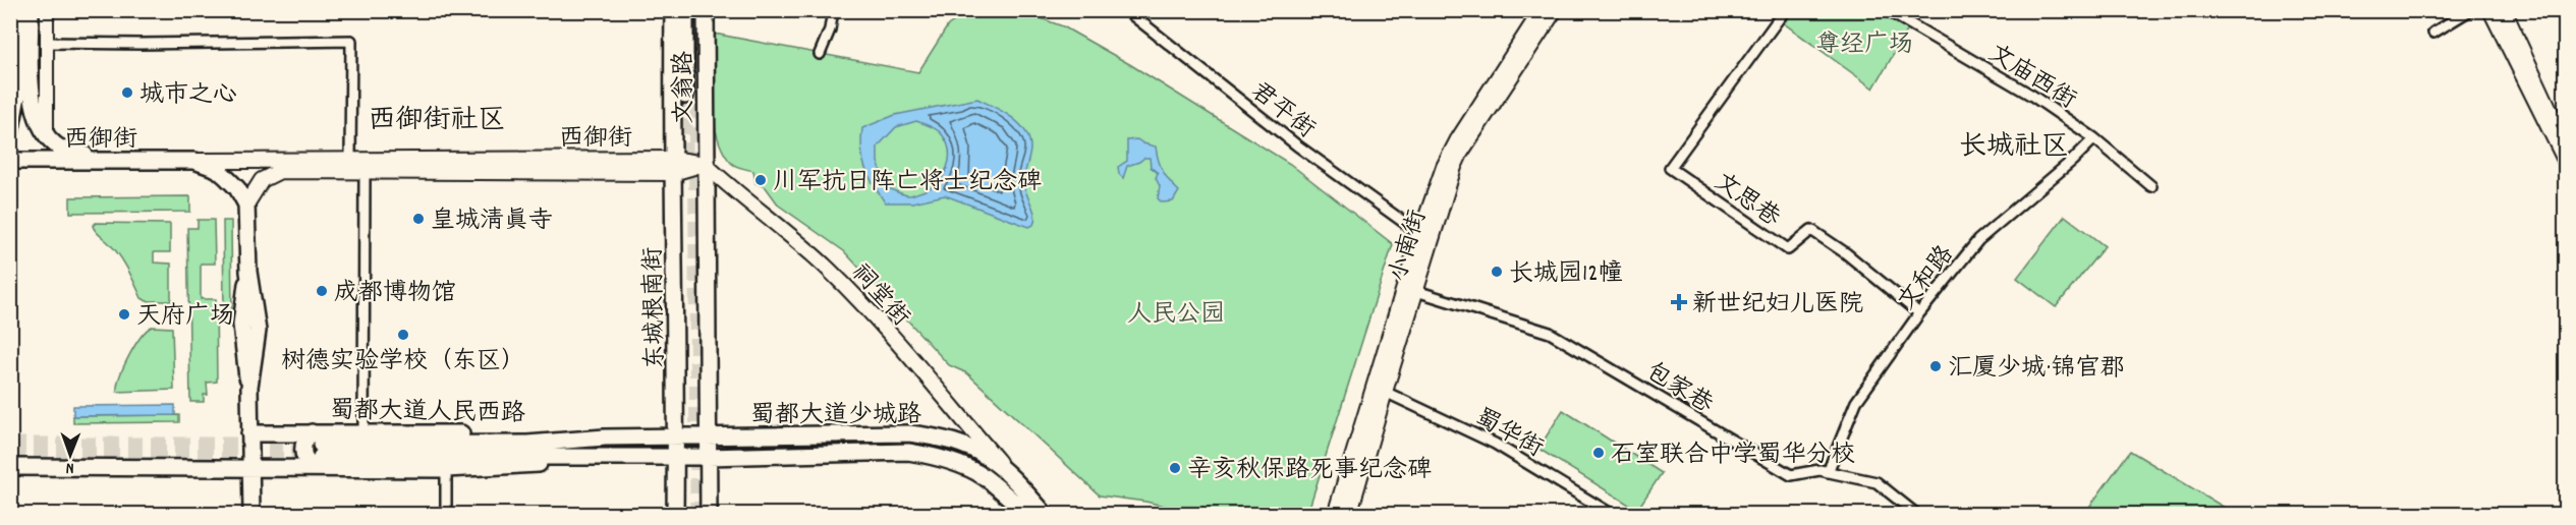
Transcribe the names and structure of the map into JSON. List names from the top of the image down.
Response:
{
  "streets": {
    "main road": [
      "文翁路",
      "西御街",
      "小南街",
      "祠堂街",
      "东城根南街",
      "蜀都大道人民西路",
      "蜀都大道少城路"
    ],
    "street": [
      "文庙西街",
      "君平街",
      "文思巷",
      "文和路",
      "包家巷",
      "蜀华街"
    ]
  },
  "crossings": [
    ["文庙西街", "文和路"],
    ["文翁路", "西御街"],
    ["文翁路", "祠堂街"],
    ["文翁路", "东城根南街"],
    ["君平街", "小南街"],
    ["西御街", "祠堂街"],
    ["西御街", "东城根南街"],
    ["文思巷", "文和路"],
    ["小南街", "包家巷"],
    ["小南街", "蜀华街"],
    ["文和路", "包家巷"],
    ["祠堂街", "蜀都大道少城路"],
    ["东城根南街", "蜀都大道人民西路"],
    ["蜀都大道人民西路", "蜀都大道少城路"]
  ],
  "districts": ["西御街社区", "长城社区"],
  "parks": ["尊经广场", "人民公园"],
  "places": {
    "other": [
      "城市之心",
      "川军抗日阵亡将士纪念碑",
      "皇城清真寺",
      "长城园12幢",
      "成都博物馆",
      "天府广场",
      "树德实验学校（东区）",
      "汇厦少城·锦官郡",
      "石室联合中学蜀华分校",
      "辛亥秋保路死事纪念碑"
    ],
    "health": ["新世纪妇儿医院"]
  },
  "north": "bottom"
}
